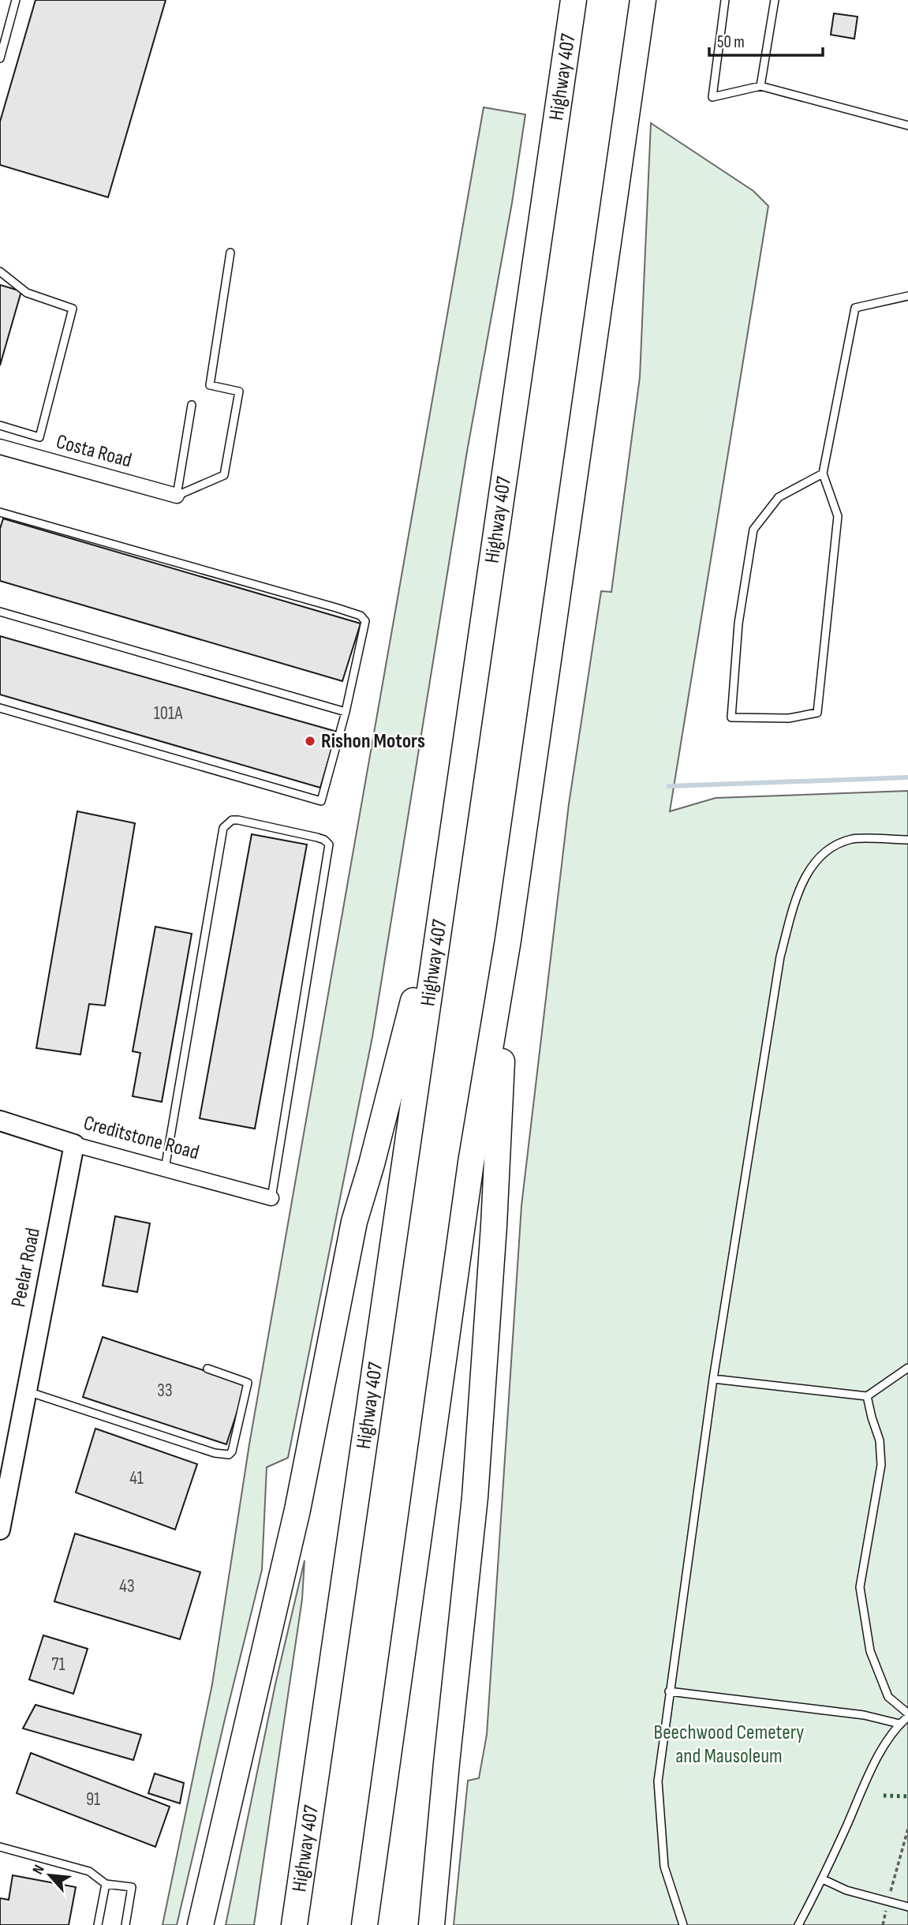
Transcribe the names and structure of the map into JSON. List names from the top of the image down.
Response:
{
  "streets": {
    "highway": ["Highway 407"],
    "street": ["Costa Road", "Creditstone Road", "Peelar Road"]
  },
  "crossings": [
    ["Creditstone Road", "Peelar Road"]
  ],
  "parks": ["Beechwood Cemetery and Mausoleum"],
  "places": ["Rishon Motors"],
  "house_numbers": [
    "101A",
    "33",
    "41",
    "43",
    "71",
    "91"
  ],
  "scale_bar": "50 m",
  "north": "top left"
}
